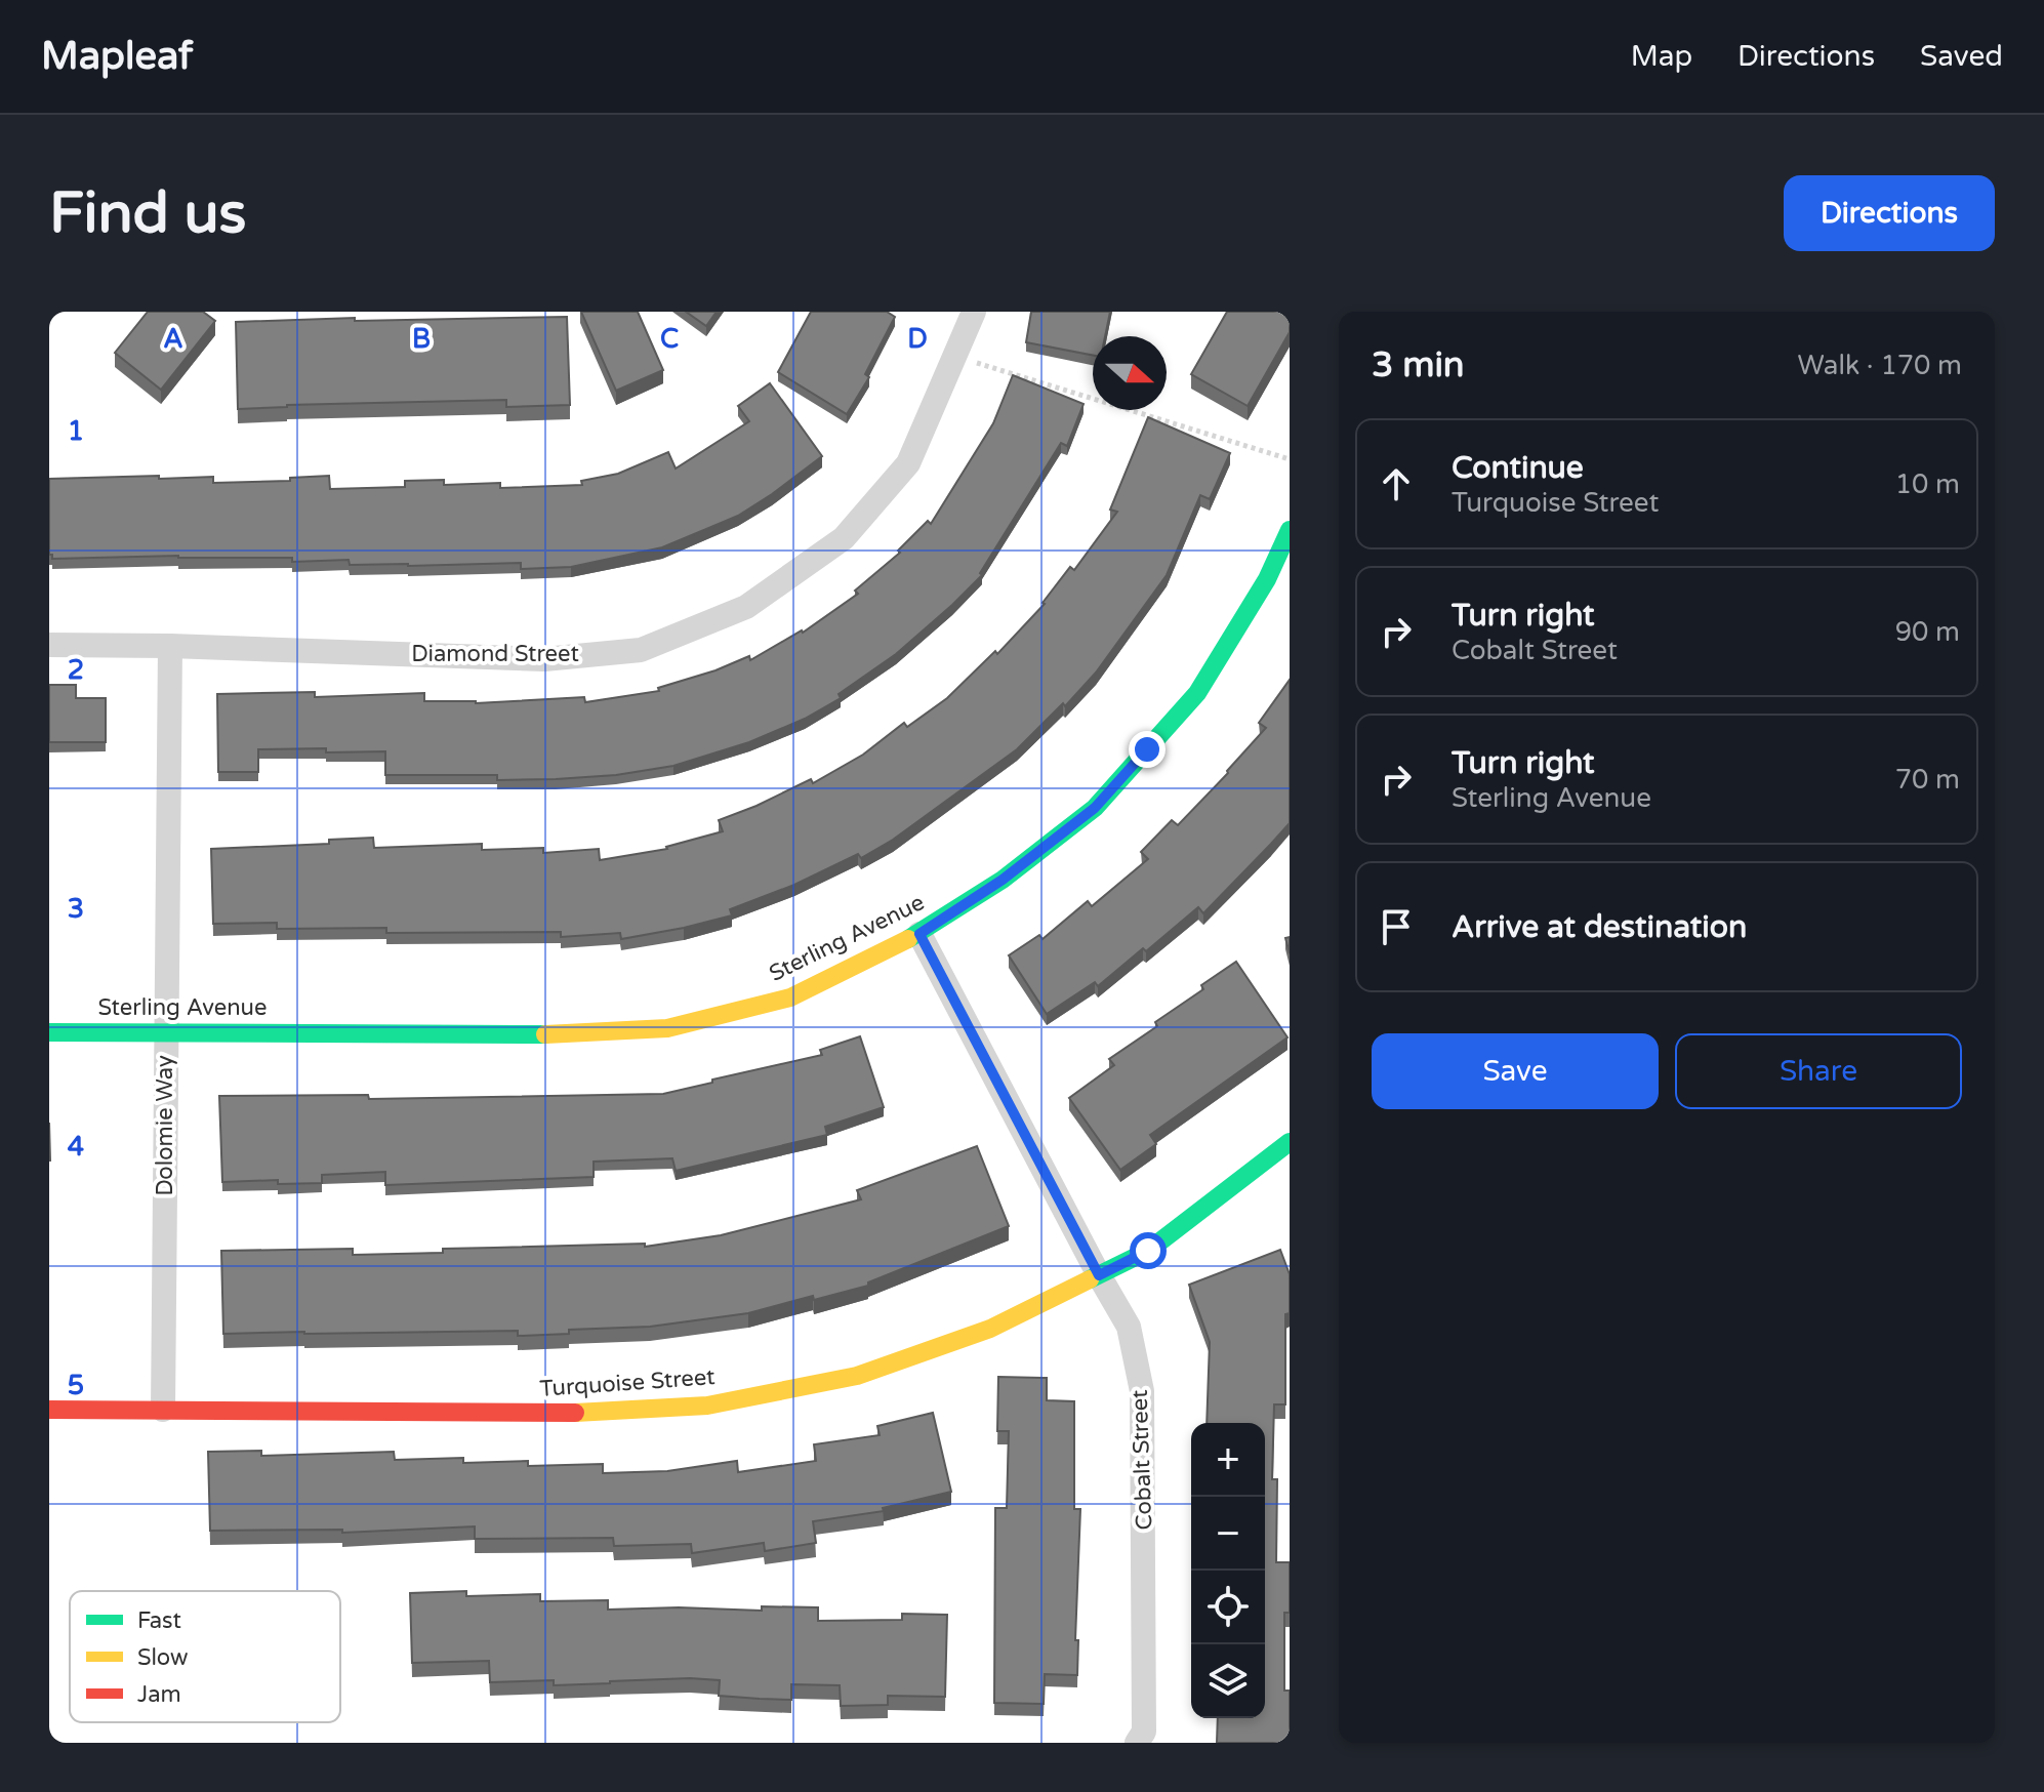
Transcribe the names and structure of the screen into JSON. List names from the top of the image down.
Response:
{
  "streets": {
    "street": [
      "Diamond Street",
      "Sterling Avenue",
      "Dolomie Way",
      "Turquoise Street",
      "Cobalt Street"
    ]
  },
  "crossings": [
    ["Diamond Street", "Dolomie Way"],
    ["Sterling Avenue", "Dolomie Way"],
    ["Sterling Avenue", "Cobalt Street"],
    ["Dolomie Way", "Turquoise Street"],
    ["Turquoise Street", "Cobalt Street"]
  ],
  "legend": ["Fast", "Slow", "Jam"],
  "north": "right",
  "page": {
    "header": "Mapleaf",
    "nav": ["Map", "Directions", "Saved"],
    "buttons": [
      "Directions",
      ["Save", "Share"]
    ],
    "title": "Find us",
    "heading": ["3 min", "Walk · 170 m"],
    "list": [
      ["Continue", "Turquoise Street", "10 m"],
      ["Turn right", "Cobalt Street", "90 m"],
      ["Turn right", "Sterling Avenue", "70 m"],
      "Arrive at destination"
    ],
    "map_buttons": ["+", "−"]
  },
  "grid": {
    "columns": [
      "A",
      "B",
      "C",
      "D"
    ],
    "rows": [
      "1",
      "2",
      "3",
      "4",
      "5"
    ]
  }
}
